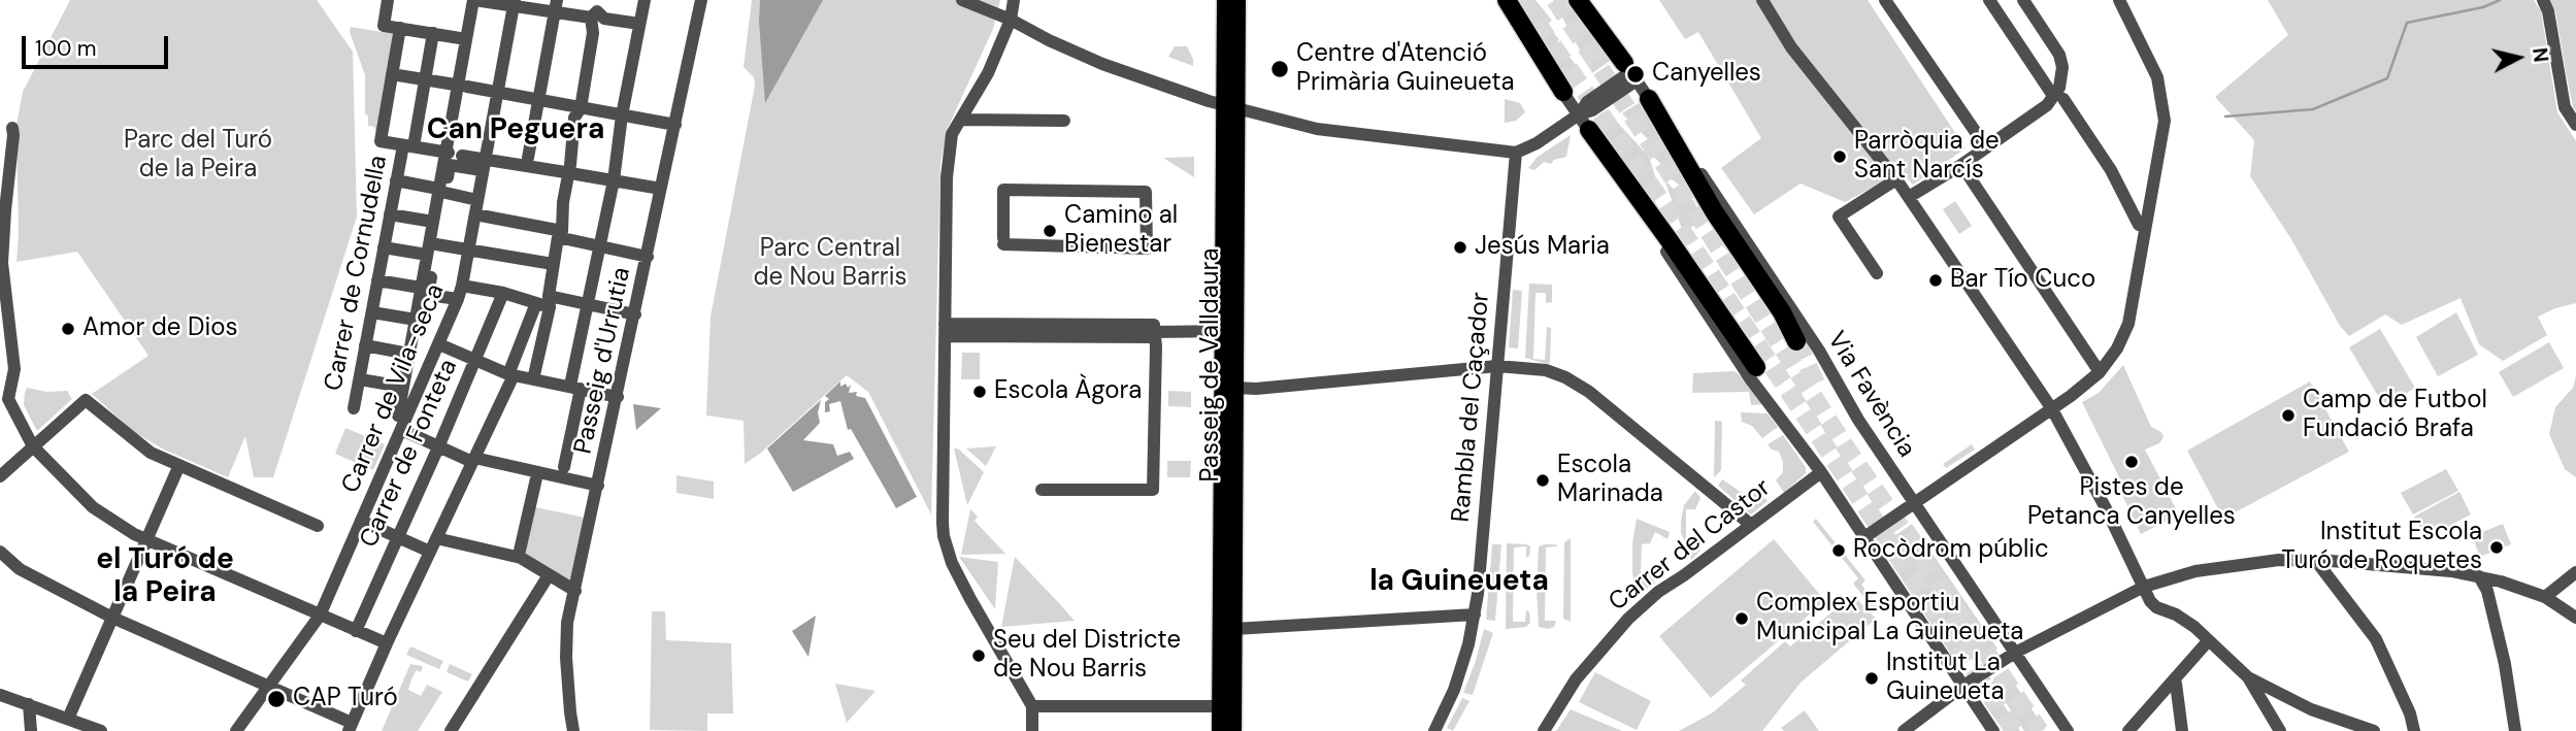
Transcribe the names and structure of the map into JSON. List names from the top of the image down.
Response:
{
  "streets": {
    "main road": ["Passeig de Valldaura"],
    "street": [
      "Carrer de Cornudella",
      "Passeig d'Urrutia",
      "Carrer de Vila-seca",
      "Via Favència",
      "Rambla del Caçador",
      "Carrer de Fonteta",
      "Carrer del Castor"
    ]
  },
  "districts": ["Can Peguera", "el Turó de la Peira", "la Guineueta"],
  "parks": ["Parc del Turó de la Peira", "Parc Central de Nou Barris"],
  "places": [
    "Centre d'Atenció Primària Guineueta",
    "Canyelles",
    "Parròquia de Sant Narcís",
    "Camino al Bienestar",
    "Jesús Maria",
    "Bar Tío Cuco",
    "Amor de Dios",
    "Escola Àgora",
    "Camp de Futbol Fundació Brafa",
    "Pistes de Petanca Canyelles",
    "Escola Marinada",
    "Institut Escola Turó de Roquetes",
    "Rocòdrom públic",
    "Complex Esportiu Municipal La Guineueta",
    "Seu del Districte de Nou Barris",
    "Institut La Guineueta",
    "CAP Turó"
  ],
  "scale_bar": "100 m",
  "north": "right"
}
